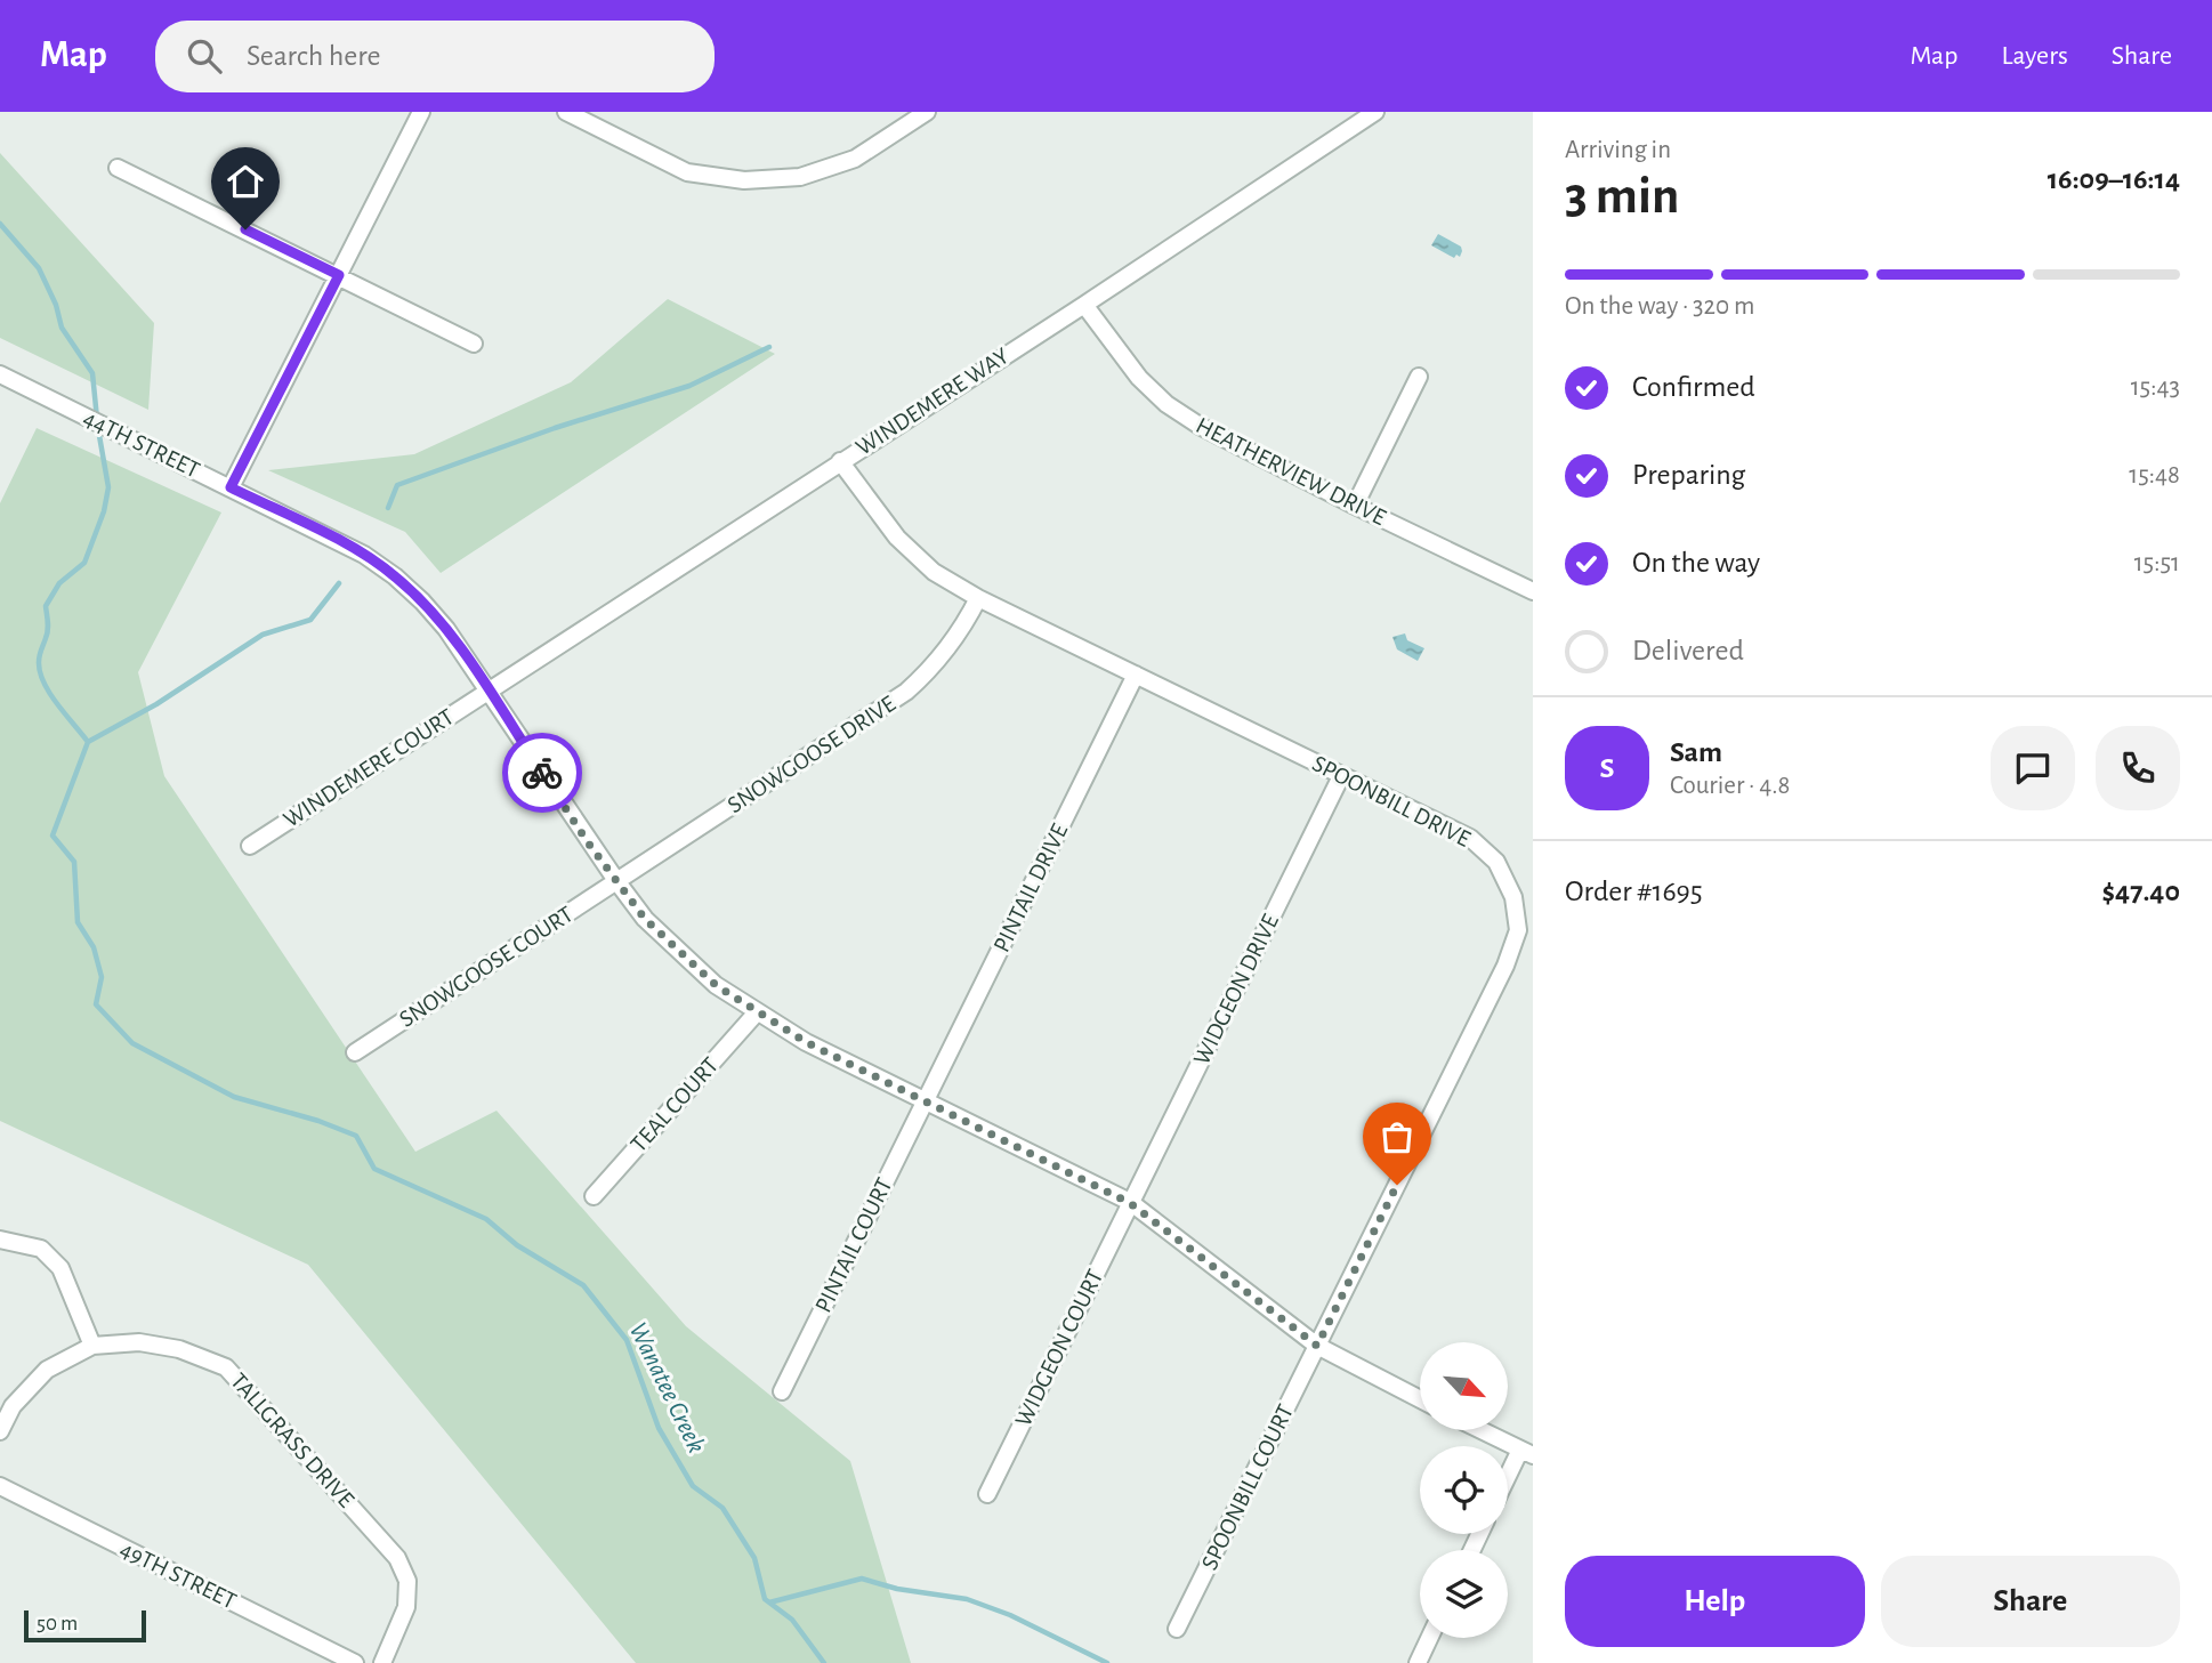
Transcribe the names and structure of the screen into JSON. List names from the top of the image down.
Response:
{
  "streets": {
    "street": [
      "WINDEMERE WAY",
      "44TH STREET",
      "HEATHERVIEW DRIVE",
      "SNOWGOOSE DRIVE",
      "WINDEMERE COURT",
      "SPOONBILL DRIVE",
      "PINTAIL DRIVE",
      "SNOWGOOSE COURT",
      "WIDGEON DRIVE",
      "TEAL COURT",
      "PINTAIL COURT",
      "WIDGEON COURT",
      "TALLGRASS DRIVE",
      "SPOONBILL COURT",
      "49TH STREET"
    ]
  },
  "crossings": [
    ["WINDEMERE WAY", "44TH STREET"],
    ["WINDEMERE WAY", "HEATHERVIEW DRIVE"],
    ["WINDEMERE WAY", "WINDEMERE COURT"],
    ["WINDEMERE WAY", "SPOONBILL DRIVE"],
    ["44TH STREET", "SNOWGOOSE DRIVE"],
    ["44TH STREET", "WINDEMERE COURT"],
    ["44TH STREET", "SPOONBILL DRIVE"],
    ["44TH STREET", "PINTAIL DRIVE"],
    ["44TH STREET", "SNOWGOOSE COURT"],
    ["44TH STREET", "WIDGEON DRIVE"],
    ["44TH STREET", "TEAL COURT"],
    ["44TH STREET", "PINTAIL COURT"],
    ["44TH STREET", "WIDGEON COURT"],
    ["44TH STREET", "SPOONBILL COURT"],
    ["SNOWGOOSE DRIVE", "SPOONBILL DRIVE"],
    ["SNOWGOOSE DRIVE", "SNOWGOOSE COURT"],
    ["SPOONBILL DRIVE", "PINTAIL DRIVE"],
    ["SPOONBILL DRIVE", "WIDGEON DRIVE"],
    ["SPOONBILL DRIVE", "SPOONBILL COURT"],
    ["PINTAIL DRIVE", "PINTAIL COURT"],
    ["WIDGEON DRIVE", "WIDGEON COURT"]
  ],
  "water": ["Wanatee Creek"],
  "scale_bar": "50 m",
  "north": "bottom right",
  "page": {
    "header": "Map",
    "search": "Search here",
    "nav": ["Map", "Layers", "Share"],
    "heading": ["3 min", "Arriving in", "16:09–16:14"],
    "panel": [
      "Sam",
      "Courier · 4.8",
      "Order #1695",
      "$47.40"
    ],
    "bar": "On the way · 320 m",
    "list": [
      ["Confirmed", "15:43"],
      ["Preparing", "15:48"],
      ["On the way", "15:51"],
      "Delivered"
    ],
    "round": "S",
    "buttons": ["Help", "Share"],
    "scale": "50 m"
  }
}
